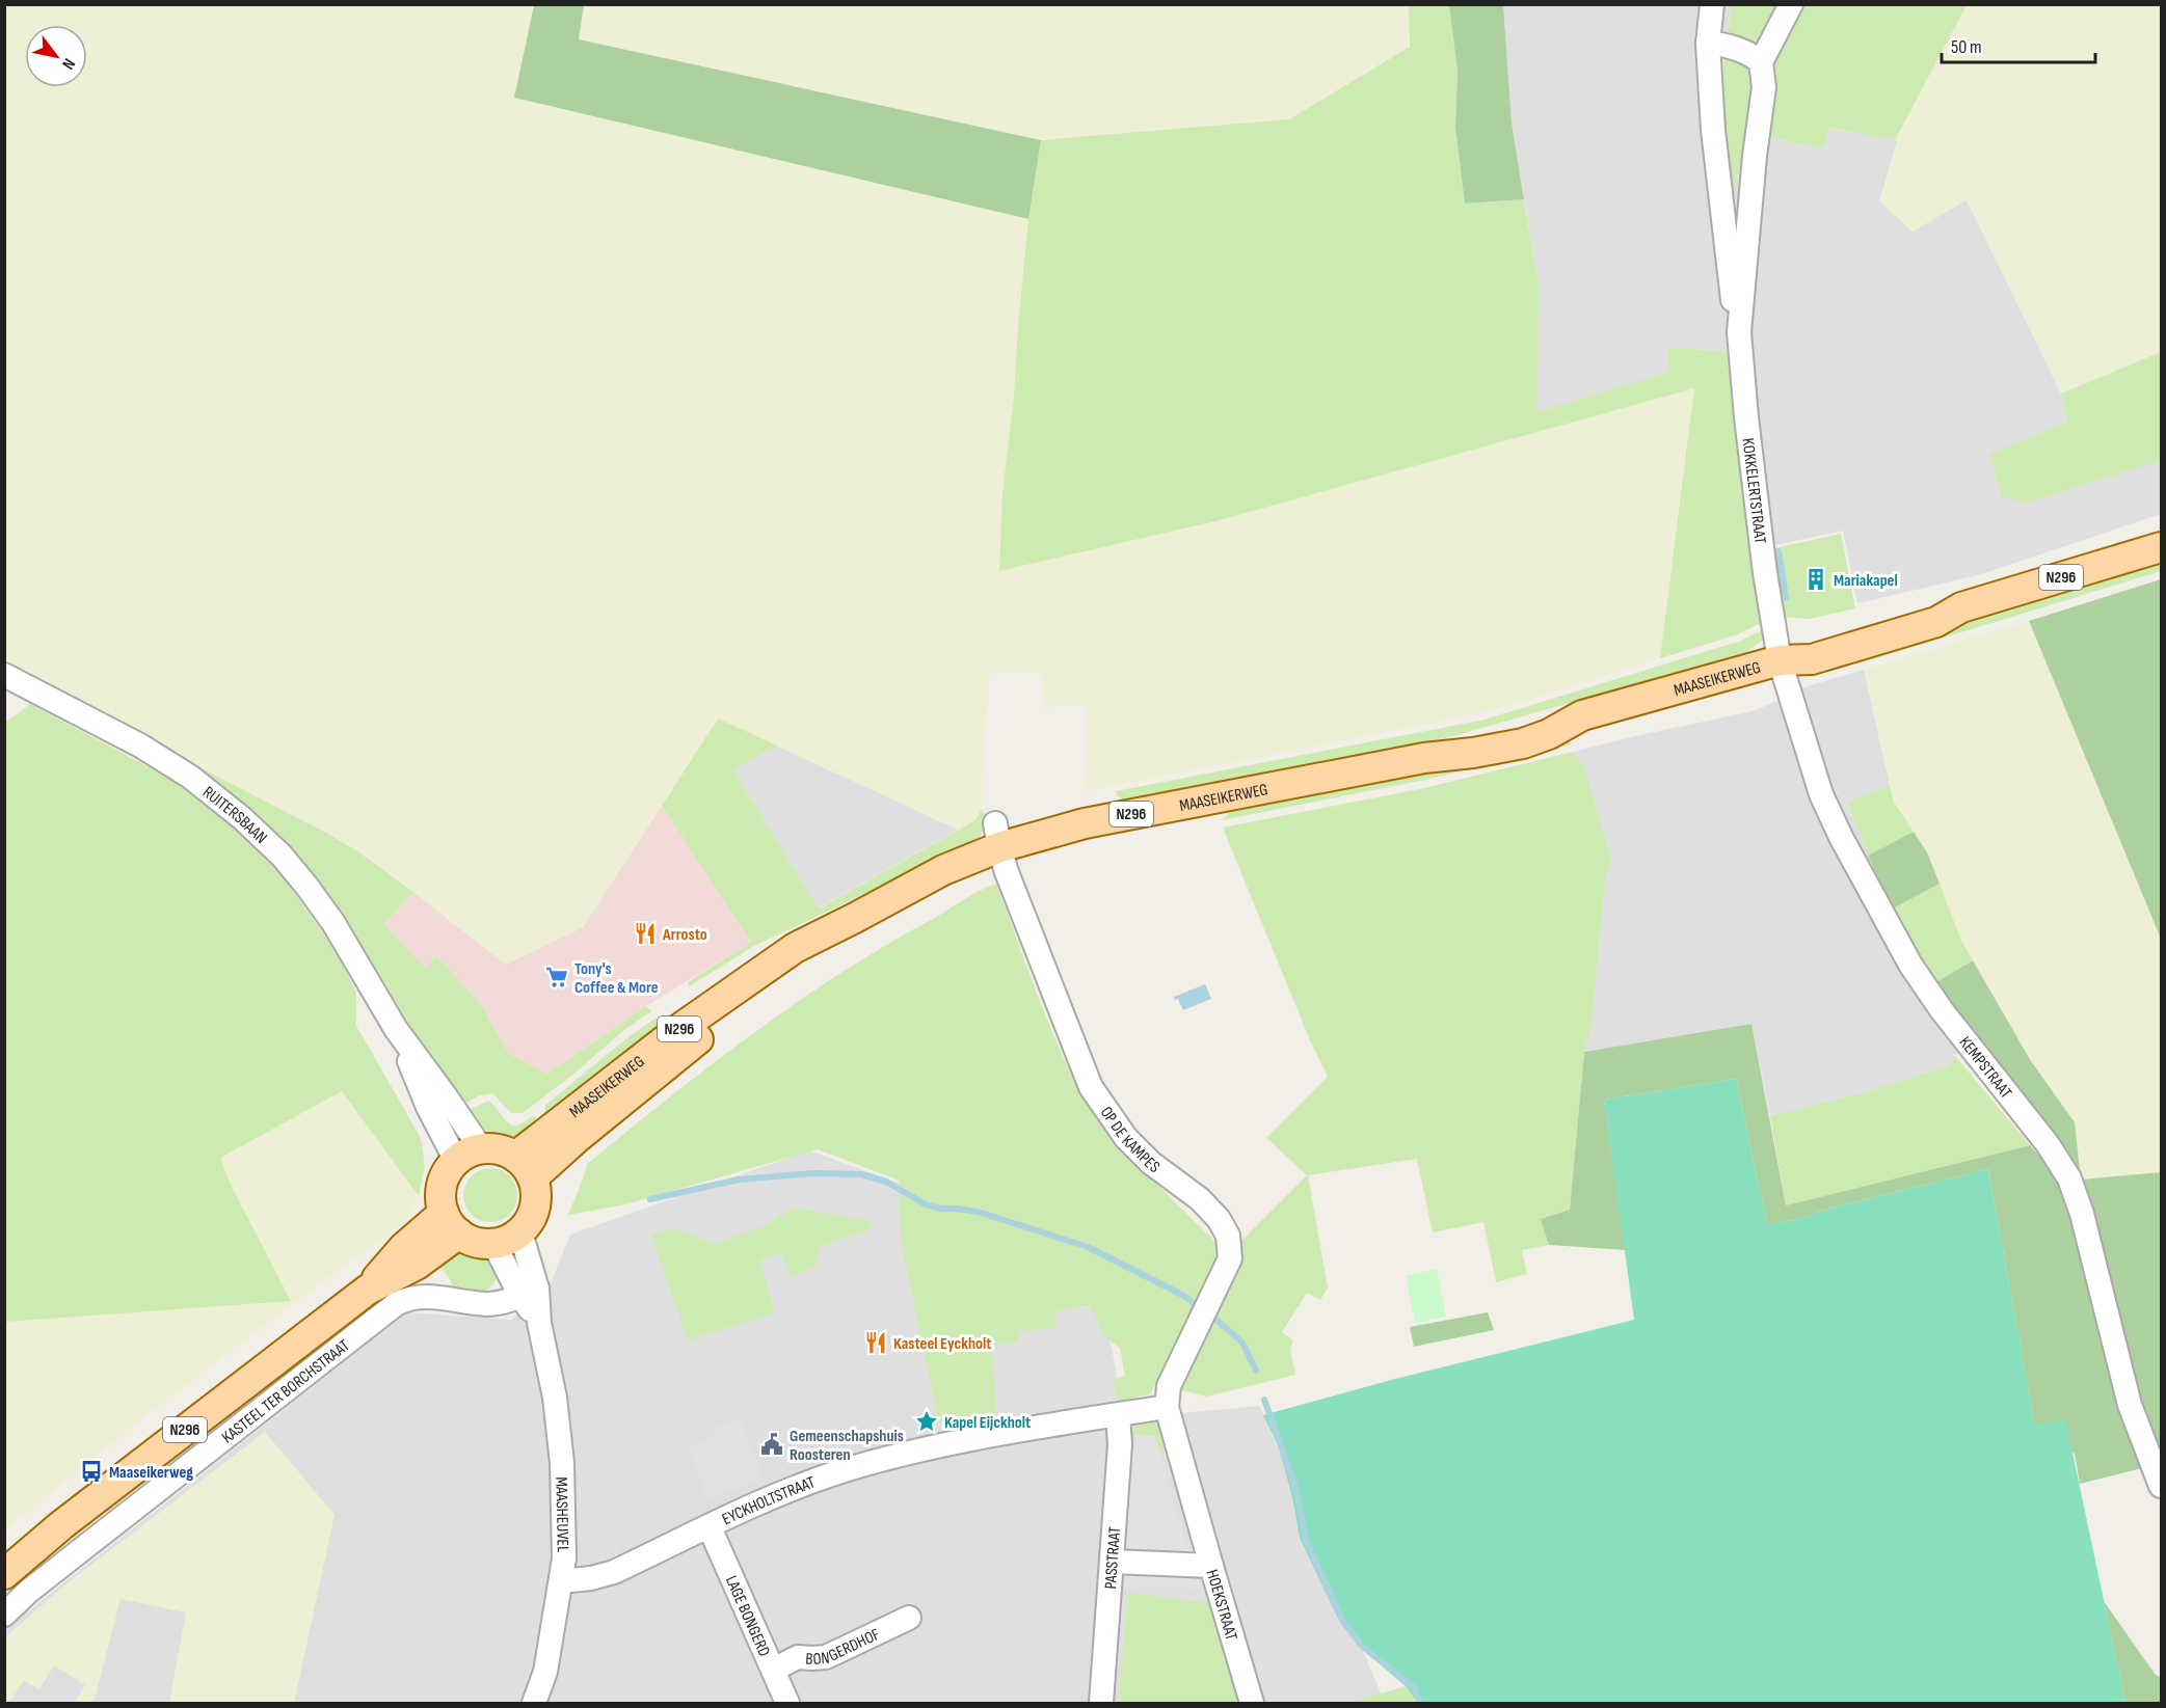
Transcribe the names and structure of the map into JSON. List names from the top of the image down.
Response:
{
  "streets": {
    "main road": ["N296", "MAASEIKERWEG"],
    "street": [
      "KOKKELERTSTRAAT",
      "RUITERSBAAN",
      "KEMPSTRAAT",
      "OP DE KAMPES",
      "KASTEEL TER BORCHSTRAAT",
      "EYCKHOLTSTRAAT",
      "MAASHEUVEL",
      "PASSTRAAT",
      "HOEKSTRAAT",
      "LAGE BONGERD",
      "BONGERDHOF"
    ]
  },
  "crossings": [
    ["KOKKELERTSTRAAT", "MAASEIKERWEG"],
    ["KOKKELERTSTRAAT", "KEMPSTRAAT"],
    ["N296", "MAASEIKERWEG"],
    ["N296", "RUITERSBAAN"],
    ["N296", "MAASHEUVEL"],
    ["MAASEIKERWEG", "RUITERSBAAN"],
    ["MAASEIKERWEG", "KEMPSTRAAT"],
    ["MAASEIKERWEG", "OP DE KAMPES"],
    ["MAASEIKERWEG", "MAASHEUVEL"],
    ["RUITERSBAAN", "MAASHEUVEL"],
    ["OP DE KAMPES", "EYCKHOLTSTRAAT"],
    ["KASTEEL TER BORCHSTRAAT", "MAASHEUVEL"],
    ["EYCKHOLTSTRAAT", "MAASHEUVEL"],
    ["EYCKHOLTSTRAAT", "PASSTRAAT"],
    ["EYCKHOLTSTRAAT", "LAGE BONGERD"],
    ["PASSTRAAT", "HOEKSTRAAT"],
    ["LAGE BONGERD", "BONGERDHOF"]
  ],
  "places": {
    "building": ["Mariakapel"],
    "restaurant": ["Arrosto", "Kasteel Eyckholt"],
    "supermarket": ["Tony's Coffee & More"],
    "place": ["Kapel Eijckholt"],
    "public building": ["Gemeenschapshuis Roosteren"],
    "bus stop": ["Maaseikerweg"]
  },
  "scale_bar": "50 m",
  "north": "bottom right"
}
